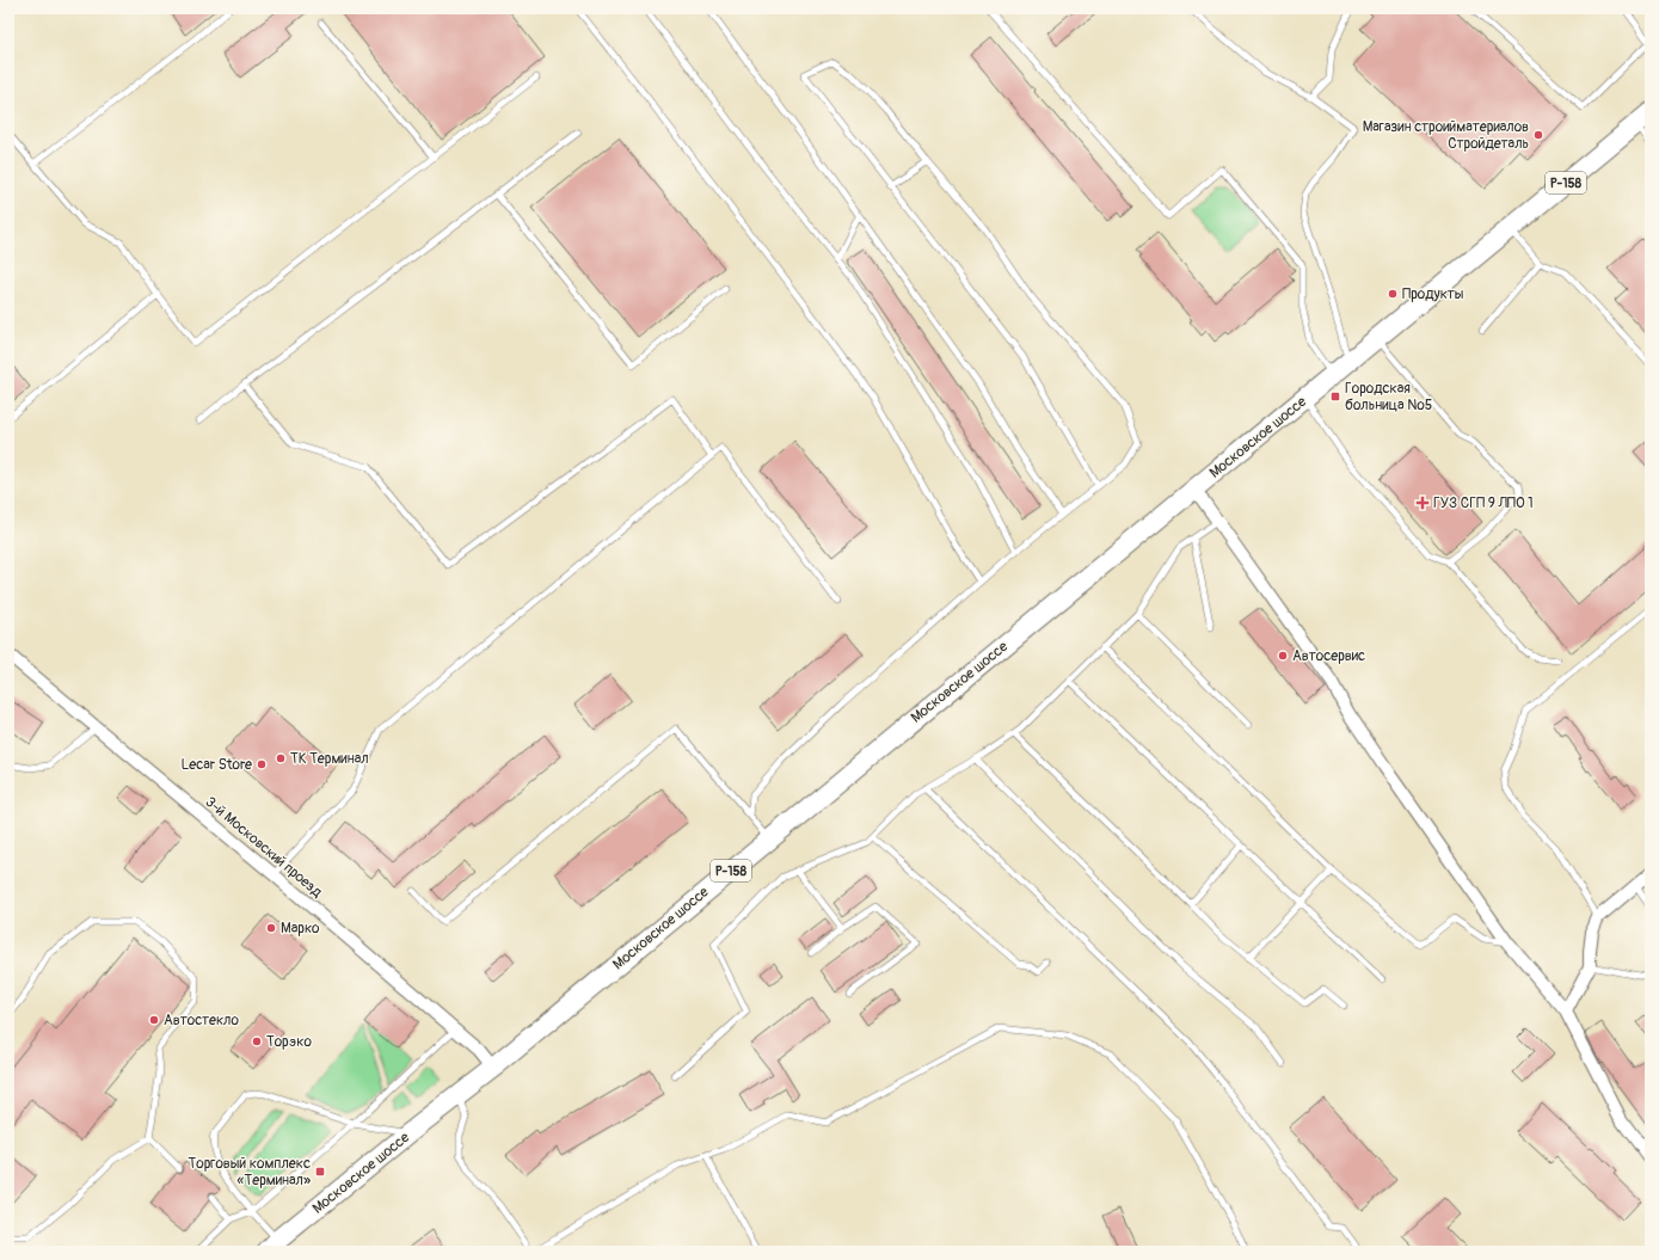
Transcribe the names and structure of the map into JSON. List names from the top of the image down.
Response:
{
  "streets": {
    "main road": ["Р-158", "Московское шоссе"],
    "street": ["3-й Московский проезд"]
  },
  "crossings": [
    ["Московское шоссе", "3-й Московский проезд"]
  ],
  "places": {
    "other": [
      "Магазин строийматериалов Стройдеталь",
      "Продукты",
      "Автосервис",
      "ТК Терминал",
      "Lecar Store",
      "Марко",
      "Автостекло",
      "Торэко"
    ],
    "transit": ["Городская больница №5", "Торговый комплекс «Терминал»"],
    "health": ["ГУЗ СГП 9 ЛПО 1"]
  }
}
